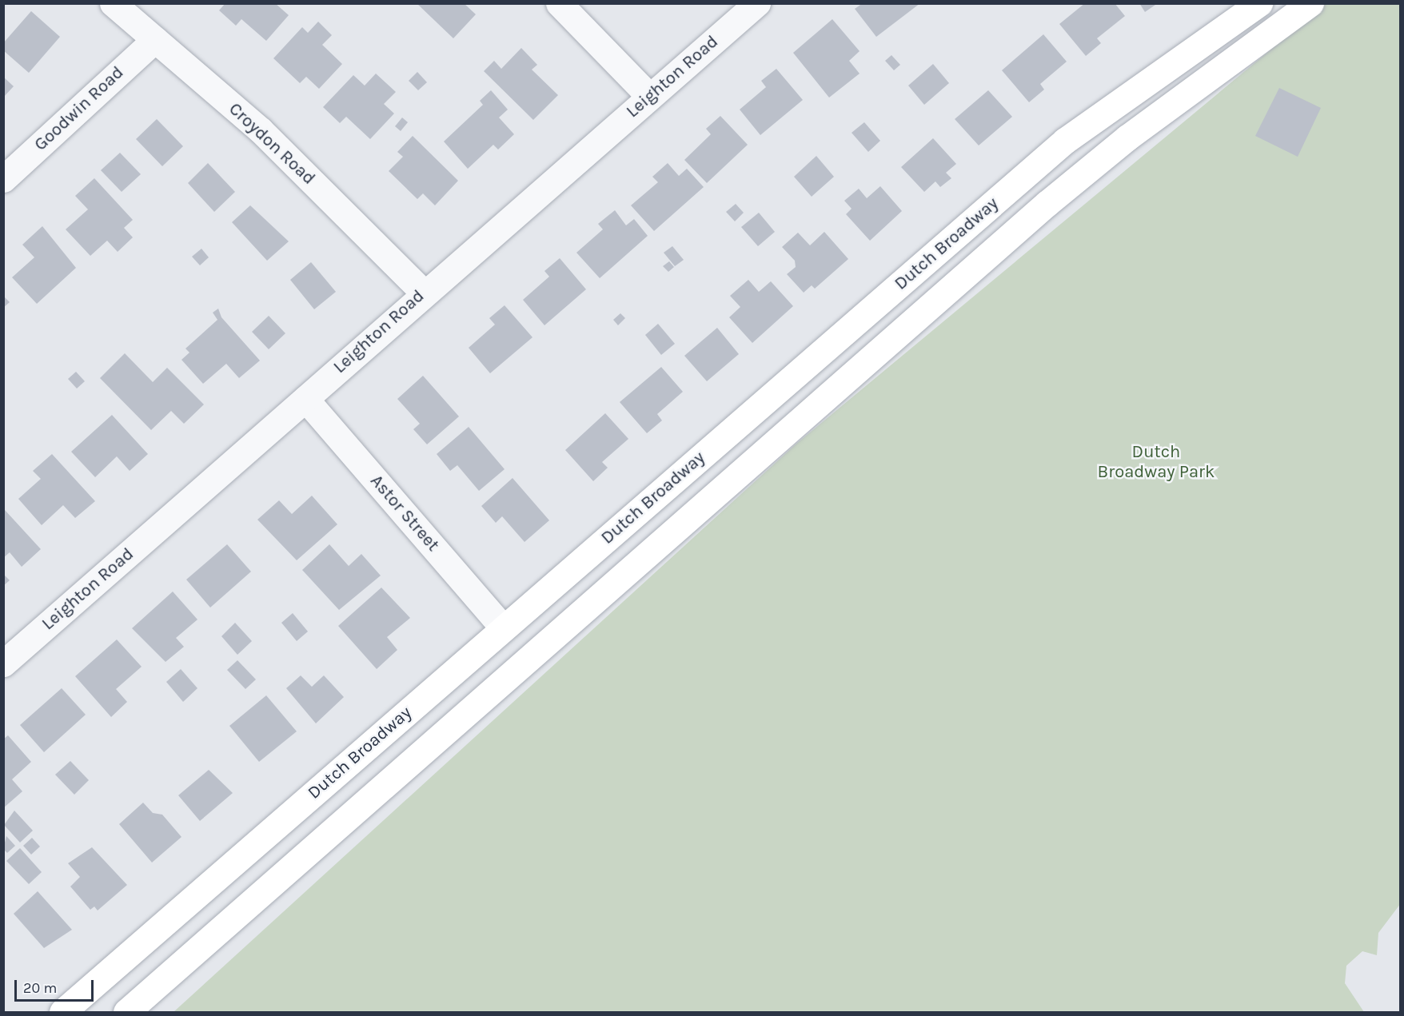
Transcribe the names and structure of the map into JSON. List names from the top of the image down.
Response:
{
  "streets": {
    "main road": ["Dutch Broadway"],
    "street": [
      "Leighton Road",
      "Goodwin Road",
      "Croydon Road",
      "Astor Street"
    ]
  },
  "crossings": [
    ["Leighton Road", "Croydon Road"],
    ["Leighton Road", "Astor Street"],
    ["Goodwin Road", "Croydon Road"],
    ["Dutch Broadway", "Astor Street"]
  ],
  "parks": ["Dutch Broadway Park"],
  "scale_bar": "20 m"
}
